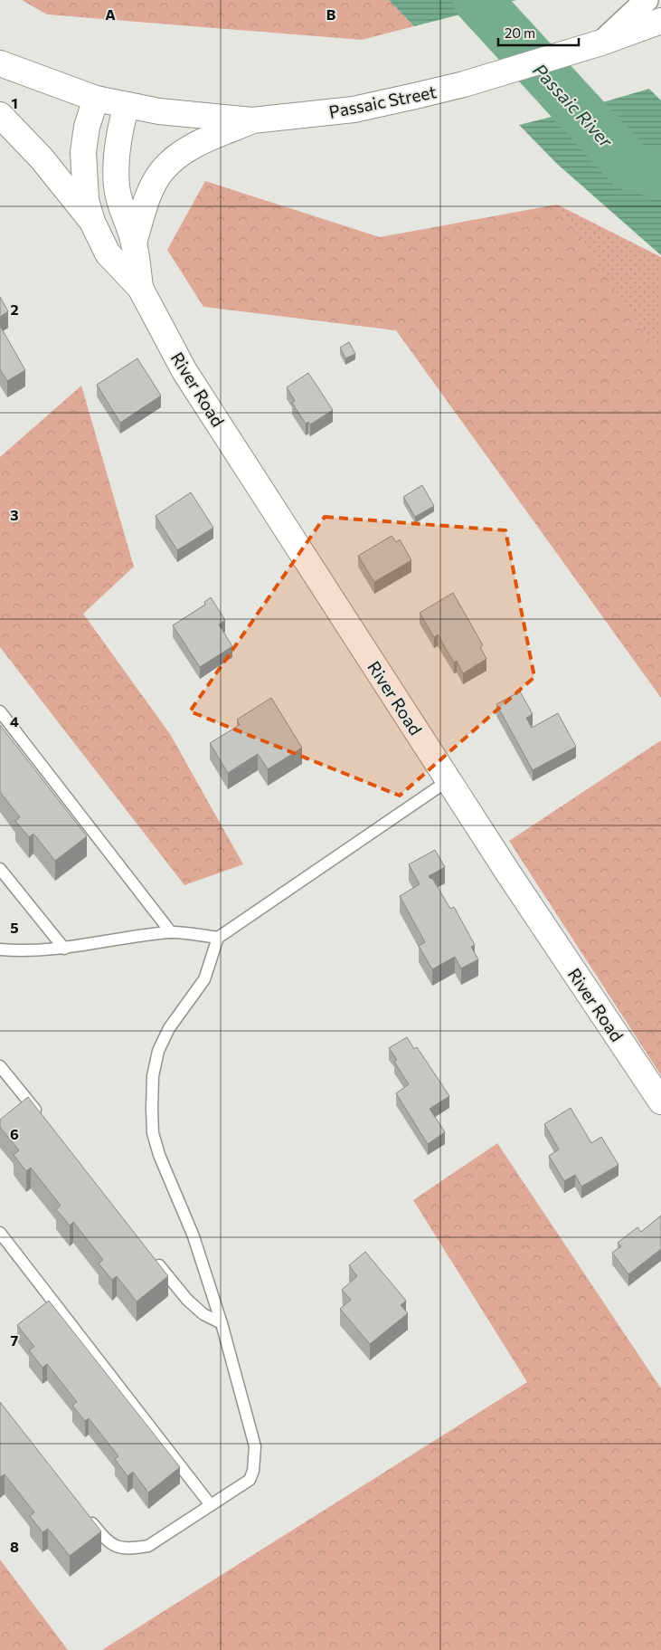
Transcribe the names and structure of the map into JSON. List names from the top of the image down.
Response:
{
  "streets": {
    "street": ["Passaic Street", "River Road"]
  },
  "water": ["Passaic River"],
  "scale_bar": "20 m",
  "grid": {
    "columns": ["A", "B"],
    "rows": [
      "1",
      "2",
      "3",
      "4",
      "5",
      "6",
      "7",
      "8"
    ]
  }
}
